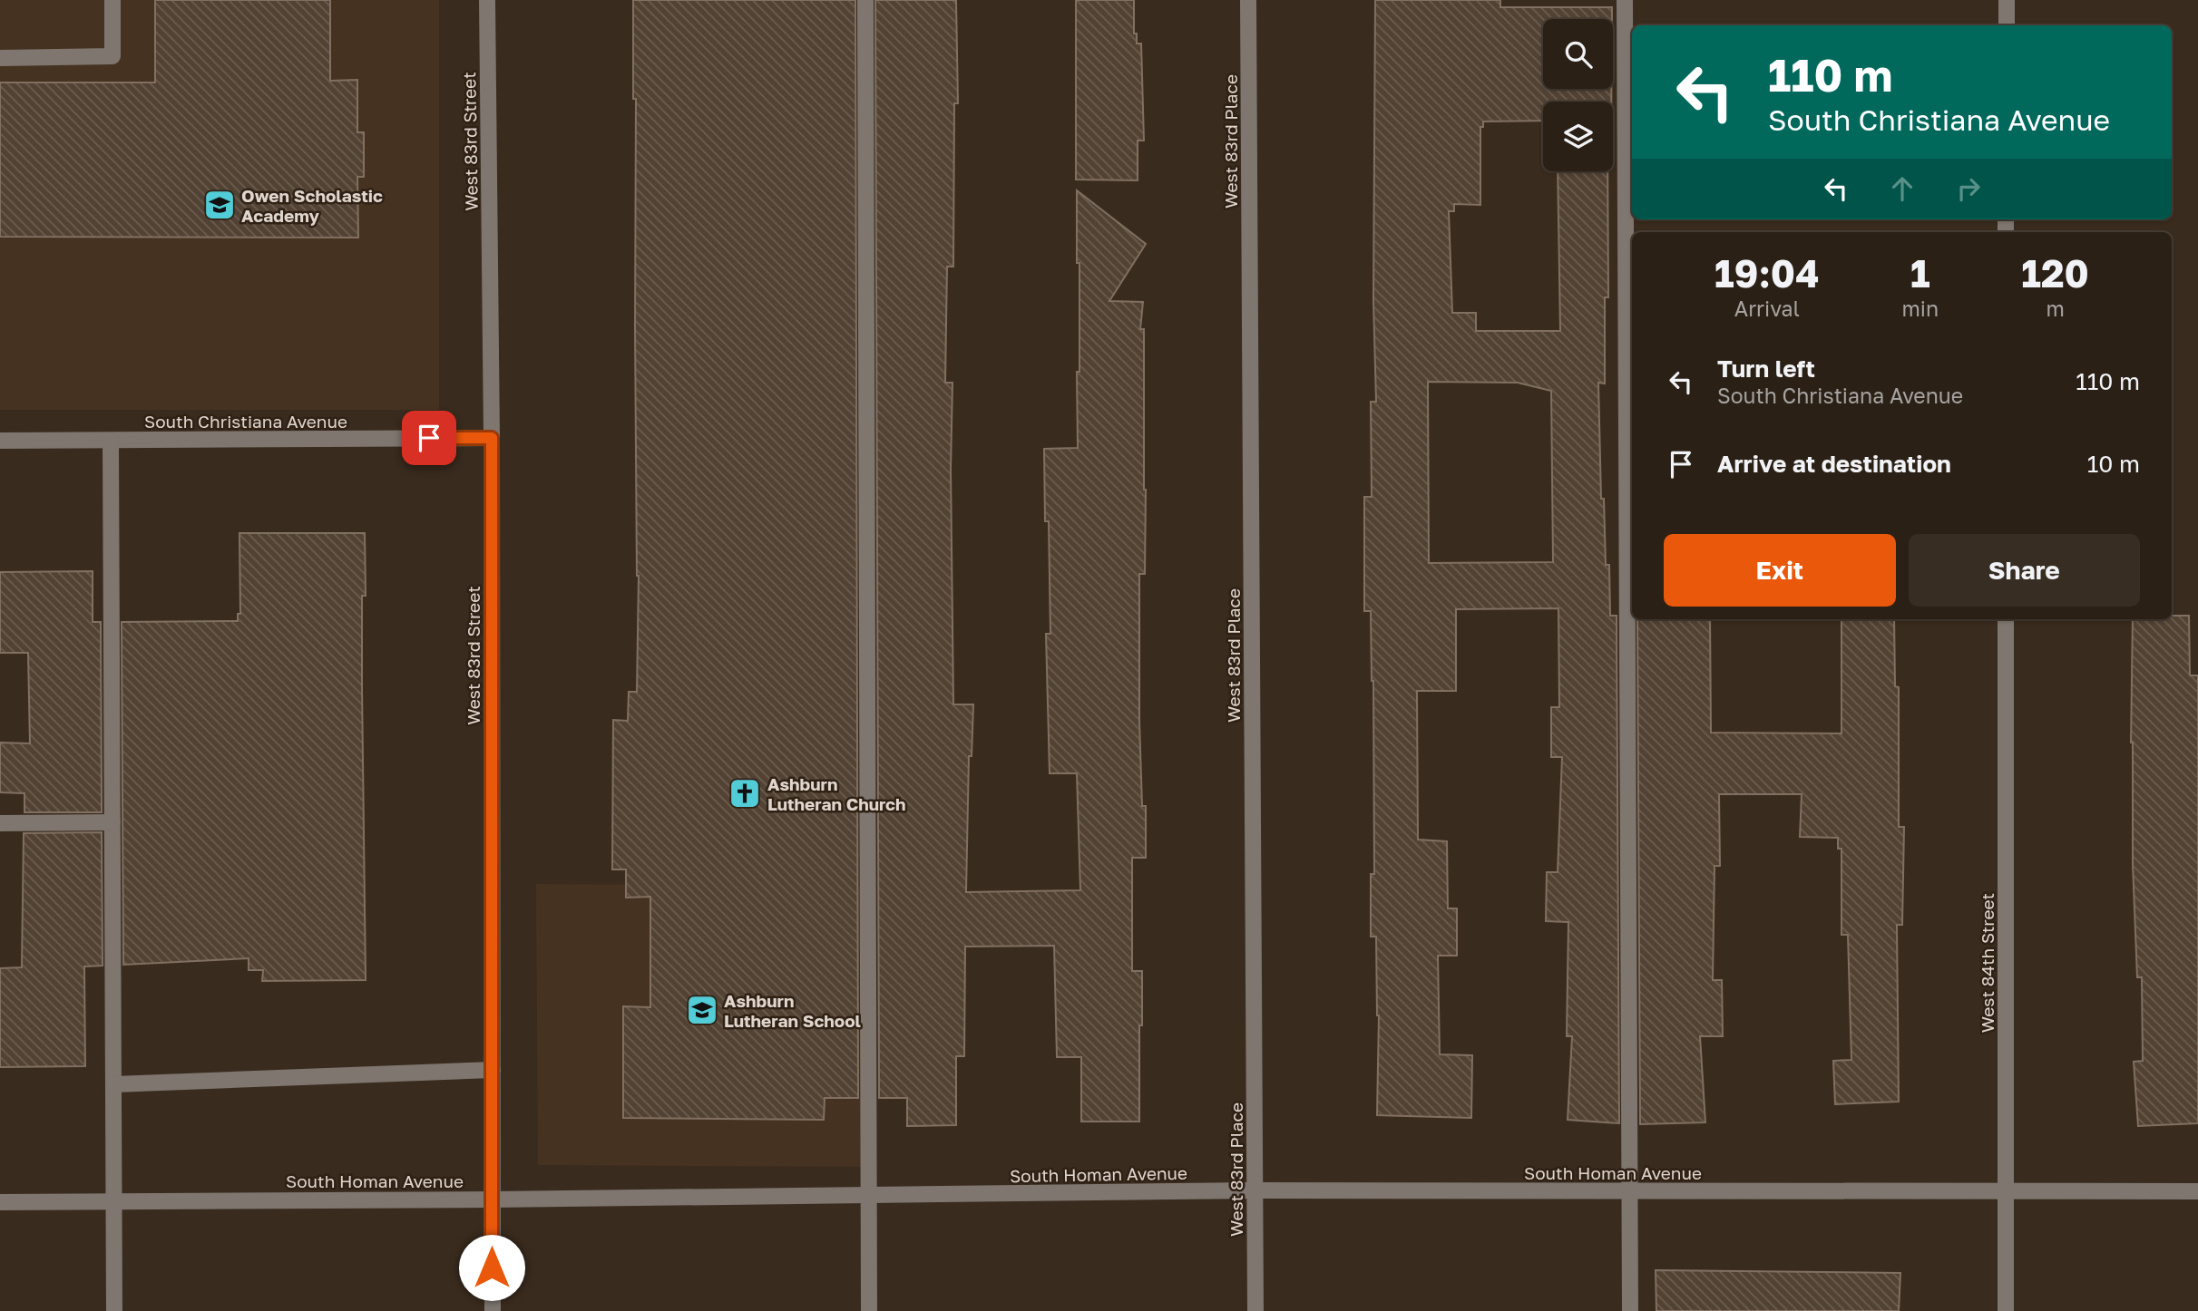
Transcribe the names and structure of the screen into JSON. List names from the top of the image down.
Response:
{
  "streets": {
    "street": [
      "West 83rd Street",
      "West 83rd Place",
      "South Christiana Avenue",
      "West 84th Street",
      "South Homan Avenue"
    ]
  },
  "crossings": [
    ["West 83rd Street", "South Christiana Avenue"],
    ["West 83rd Street", "South Homan Avenue"],
    ["West 83rd Place", "South Homan Avenue"],
    ["West 84th Street", "South Homan Avenue"]
  ],
  "places": {
    "school or university": ["Owen Scholastic Academy", "Ashburn Lutheran School"],
    "church": ["Ashburn Lutheran Church"]
  },
  "page": {
    "turn": ["110 m", "South Christiana Avenue"],
    "eta": [
      "19:04",
      "Arrival",
      "1",
      "min",
      "120",
      "m"
    ],
    "list": [
      {
        "name": "Turn left",
        "note": "South Christiana Avenue",
        "value": "110 m"
      },
      {
        "name": "Arrive at destination",
        "value": "10 m"
      }
    ],
    "buttons": ["Exit", "Share"]
  }
}
